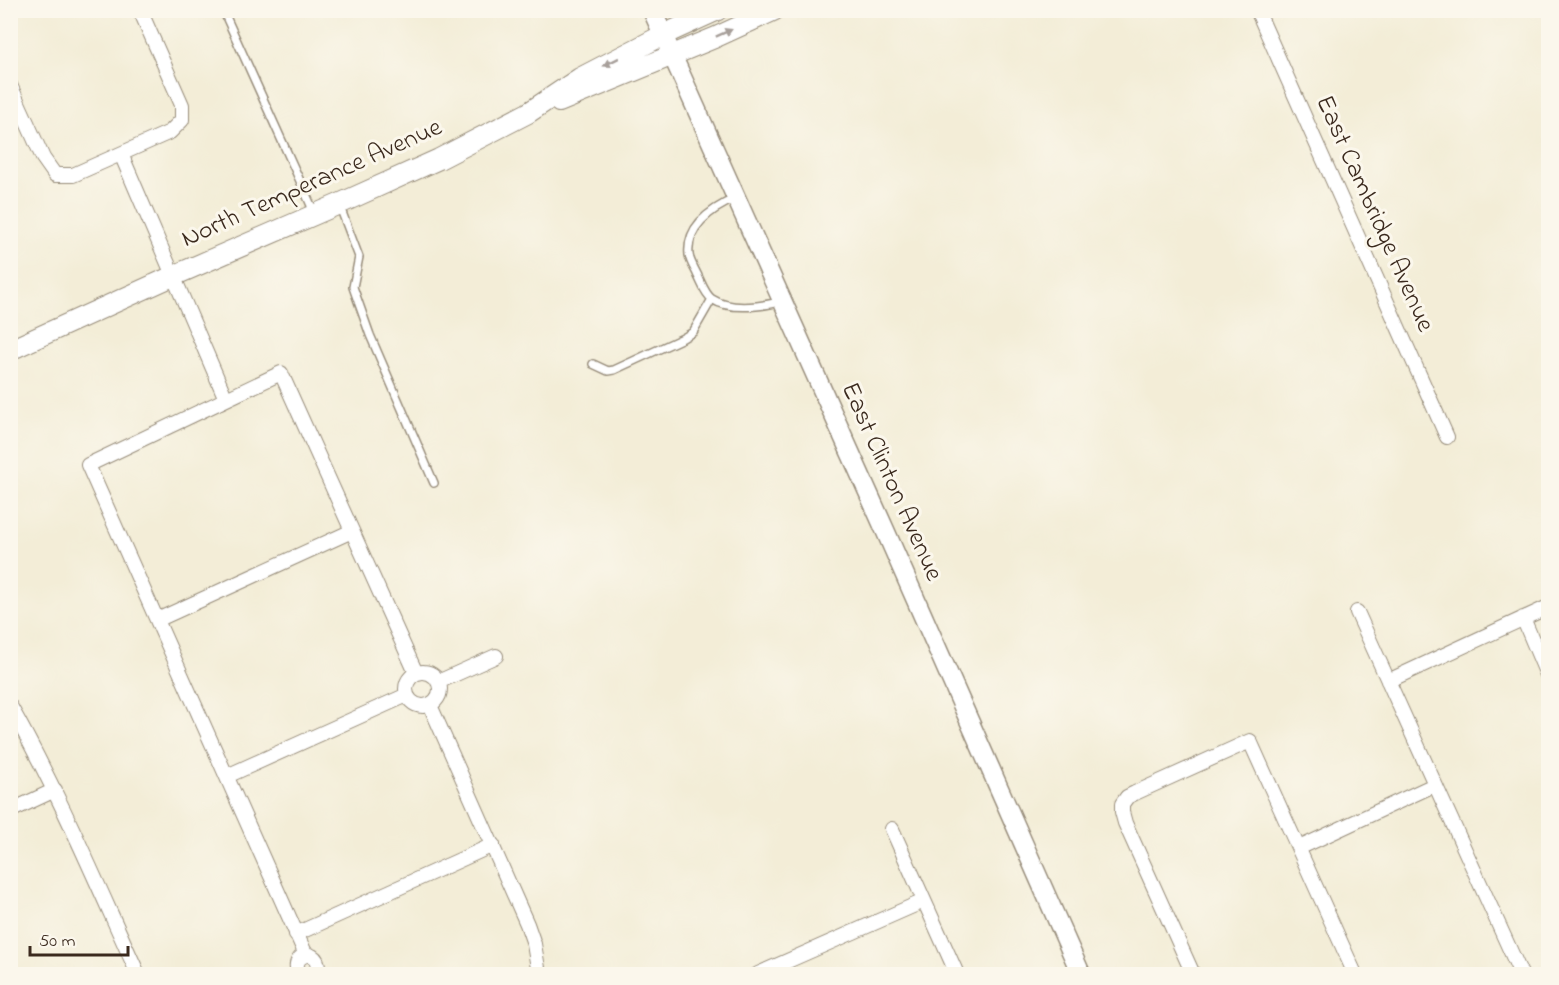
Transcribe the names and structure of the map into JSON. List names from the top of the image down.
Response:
{
  "streets": {
    "main road": ["North Temperance Avenue"],
    "street": ["East Cambridge Avenue", "East Clinton Avenue"]
  },
  "crossings": [
    ["North Temperance Avenue", "East Clinton Avenue"]
  ],
  "scale_bar": "50 m"
}
